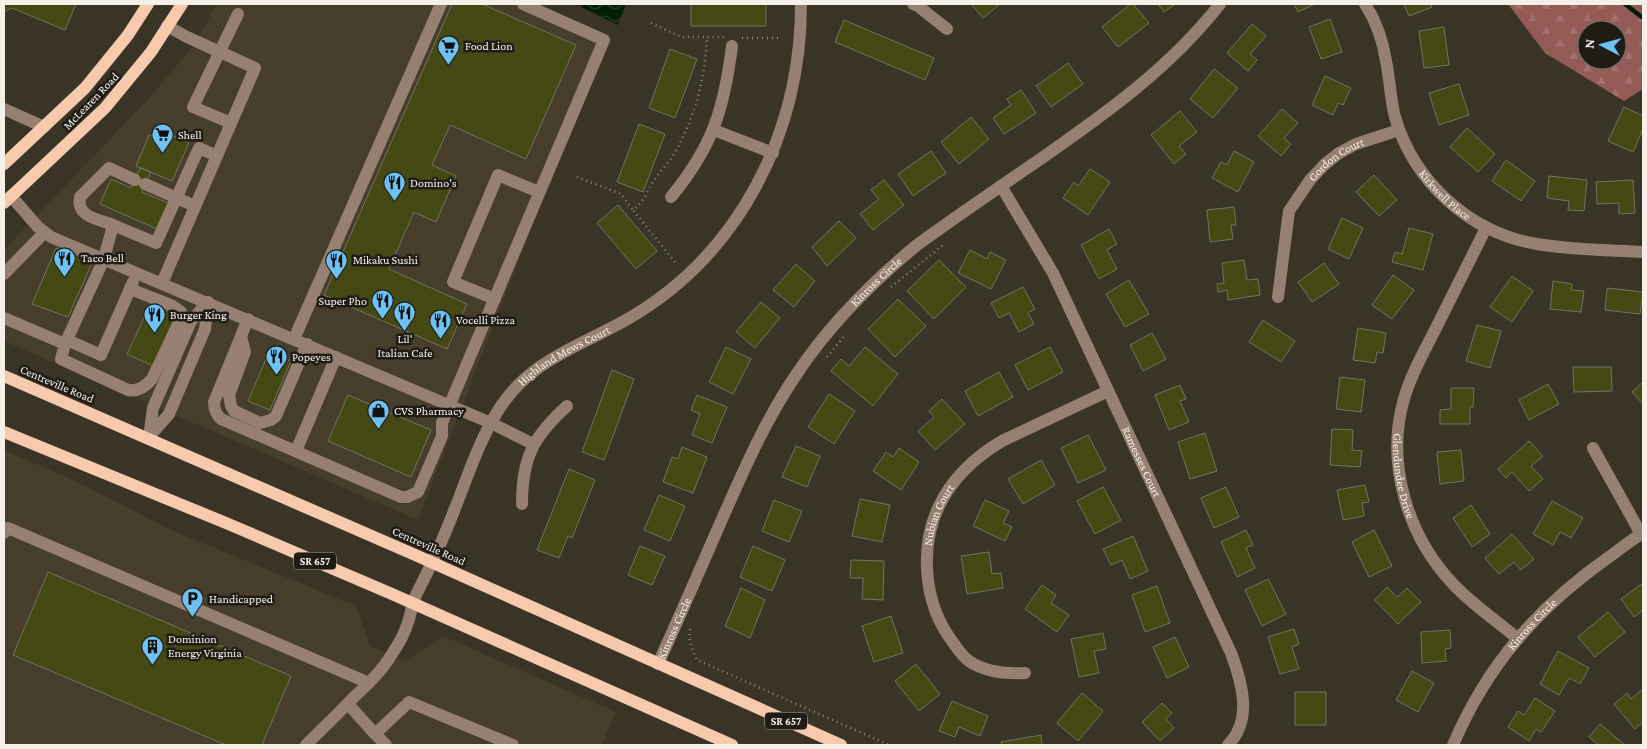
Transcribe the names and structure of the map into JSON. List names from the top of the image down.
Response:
{
  "streets": {
    "main road": ["McLearen Road", "Centreville Road", "SR 657"],
    "street": [
      "Gordon Court",
      "Kirkwell Place",
      "Kinross Circle",
      "Highland Mews Court",
      "Ramesses Court",
      "Glendundee Drive",
      "Nubian Court"
    ]
  },
  "crossings": [
    ["Gordon Court", "Kirkwell Place"],
    ["Kirkwell Place", "Glendundee Drive"],
    ["Kinross Circle", "Centreville Road"],
    ["Kinross Circle", "Ramesses Court"],
    ["Kinross Circle", "Glendundee Drive"],
    ["Highland Mews Court", "Centreville Road"],
    ["Highland Mews Court", "SR 657"],
    ["Ramesses Court", "Nubian Court"]
  ],
  "places": {
    "supermarket": ["Food Lion", "Shell"],
    "restaurant": [
      "Domino's",
      "Taco Bell",
      "Mikaku Sushi",
      "Super Pho",
      "Lil' Italian Cafe",
      "Burger King",
      "Vocelli Pizza",
      "Popeyes"
    ],
    "shop": ["CVS Pharmacy"],
    "parking": ["Handicapped"],
    "building": ["Dominion Energy Virginia"]
  },
  "north": "left"
}
